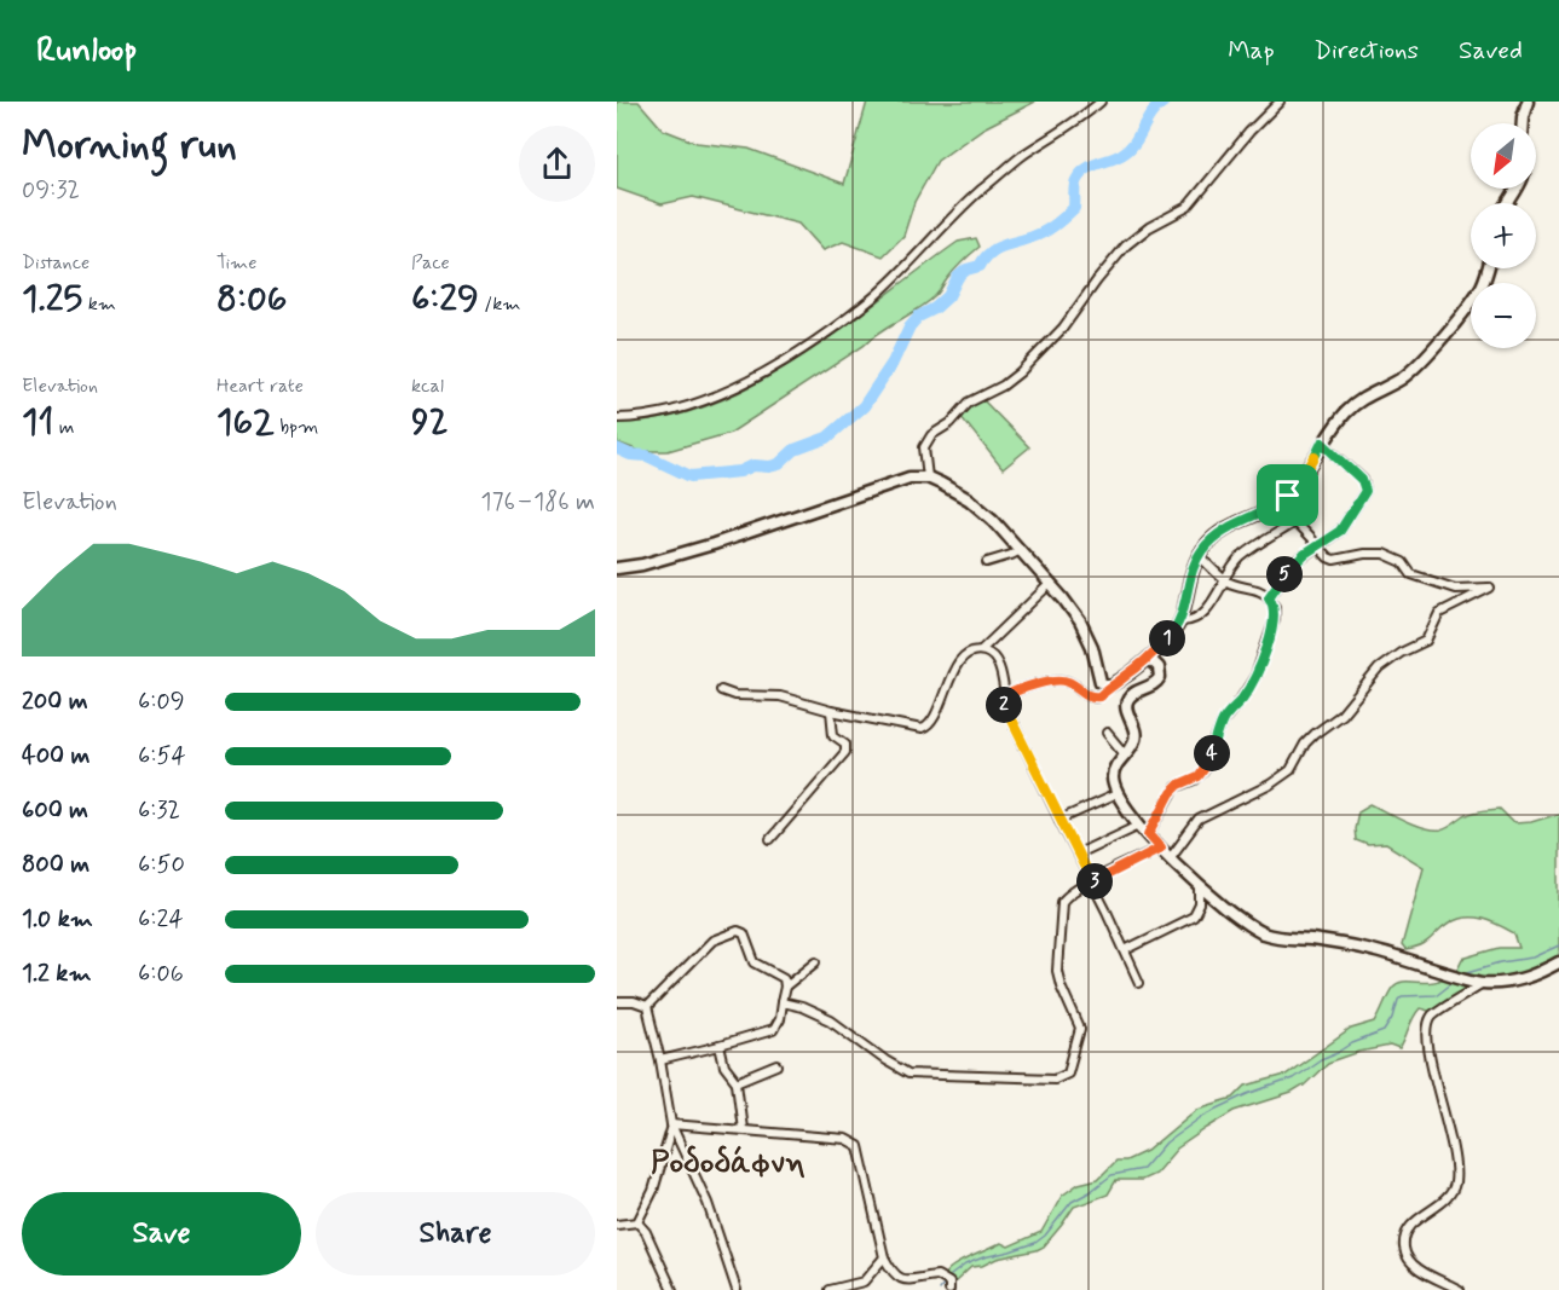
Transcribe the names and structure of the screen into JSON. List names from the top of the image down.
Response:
{
  "districts": ["Ροδοδάφνη"],
  "north": "bottom left",
  "page": {
    "header": "Runloop",
    "nav": ["Map", "Directions", "Saved"],
    "heading": ["Morning run", "09:32"],
    "map_buttons": ["+", "−"],
    "stats": [
      ["Distance", "1.25 km"],
      ["Time", "8:06"],
      ["Pace", "6:29 /km"],
      ["Elevation", "11 m"],
      ["Heart rate", "162 bpm"],
      ["kcal", "92"]
    ],
    "chart": ["Elevation", "176–186 m"],
    "pins": [
      "5",
      "1",
      "2",
      "4",
      "3"
    ],
    "list": [
      {
        "name": "200 m",
        "note": "6:09"
      },
      {
        "name": "400 m",
        "note": "6:54"
      },
      {
        "name": "600 m",
        "note": "6:32"
      },
      {
        "name": "800 m",
        "note": "6:50"
      },
      {
        "name": "1.0 km",
        "note": "6:24"
      },
      {
        "name": "1.2 km",
        "note": "6:06"
      }
    ],
    "buttons": ["Save", "Share"]
  }
}
